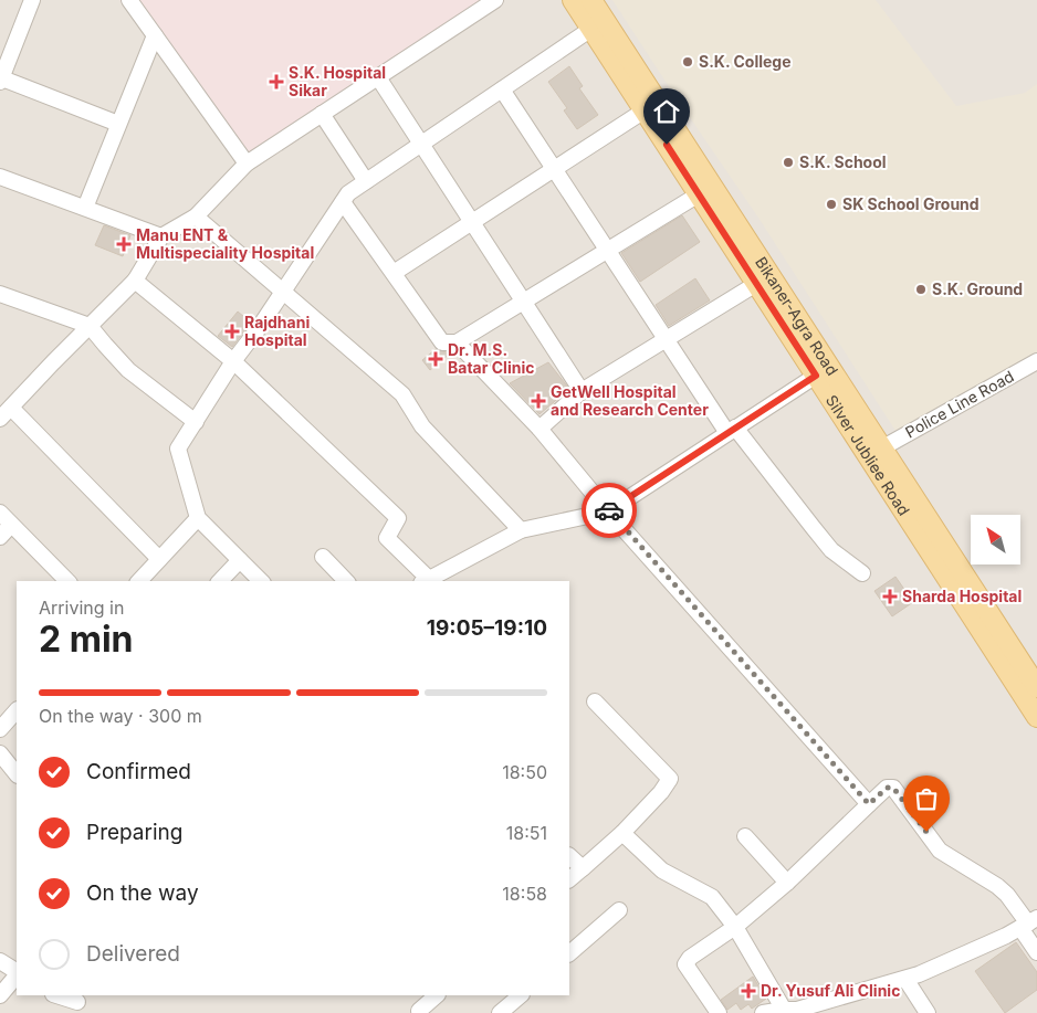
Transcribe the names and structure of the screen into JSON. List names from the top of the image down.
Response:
{
  "streets": {
    "main road": ["Bikaner-Agra Road", "Silver Jubliee Road"],
    "street": ["Police Line Road"]
  },
  "crossings": [
    ["Bikaner-Agra Road", "Police Line Road"],
    ["Bikaner-Agra Road", "Silver Jubliee Road"],
    ["Police Line Road", "Silver Jubliee Road"]
  ],
  "places": {
    "other": [
      "S.K. College",
      "S.K. School",
      "SK School Ground",
      "S.K. Ground"
    ],
    "health": [
      "S.K. Hospital Sikar",
      "Manu ENT & Multispeciality Hospital",
      "Rajdhani Hospital",
      "Dr. M.S. Batar Clinic",
      "GetWell Hospital and Research Center",
      "Sharda Hospital",
      "Dr. Yusuf Ali Clinic"
    ]
  },
  "north": "top left",
  "page": {
    "heading": ["2 min", "Arriving in", "19:05–19:10"],
    "bar": "On the way · 300 m",
    "list": [
      ["Confirmed", "18:50"],
      ["Preparing", "18:51"],
      ["On the way", "18:58"],
      "Delivered"
    ]
  }
}
